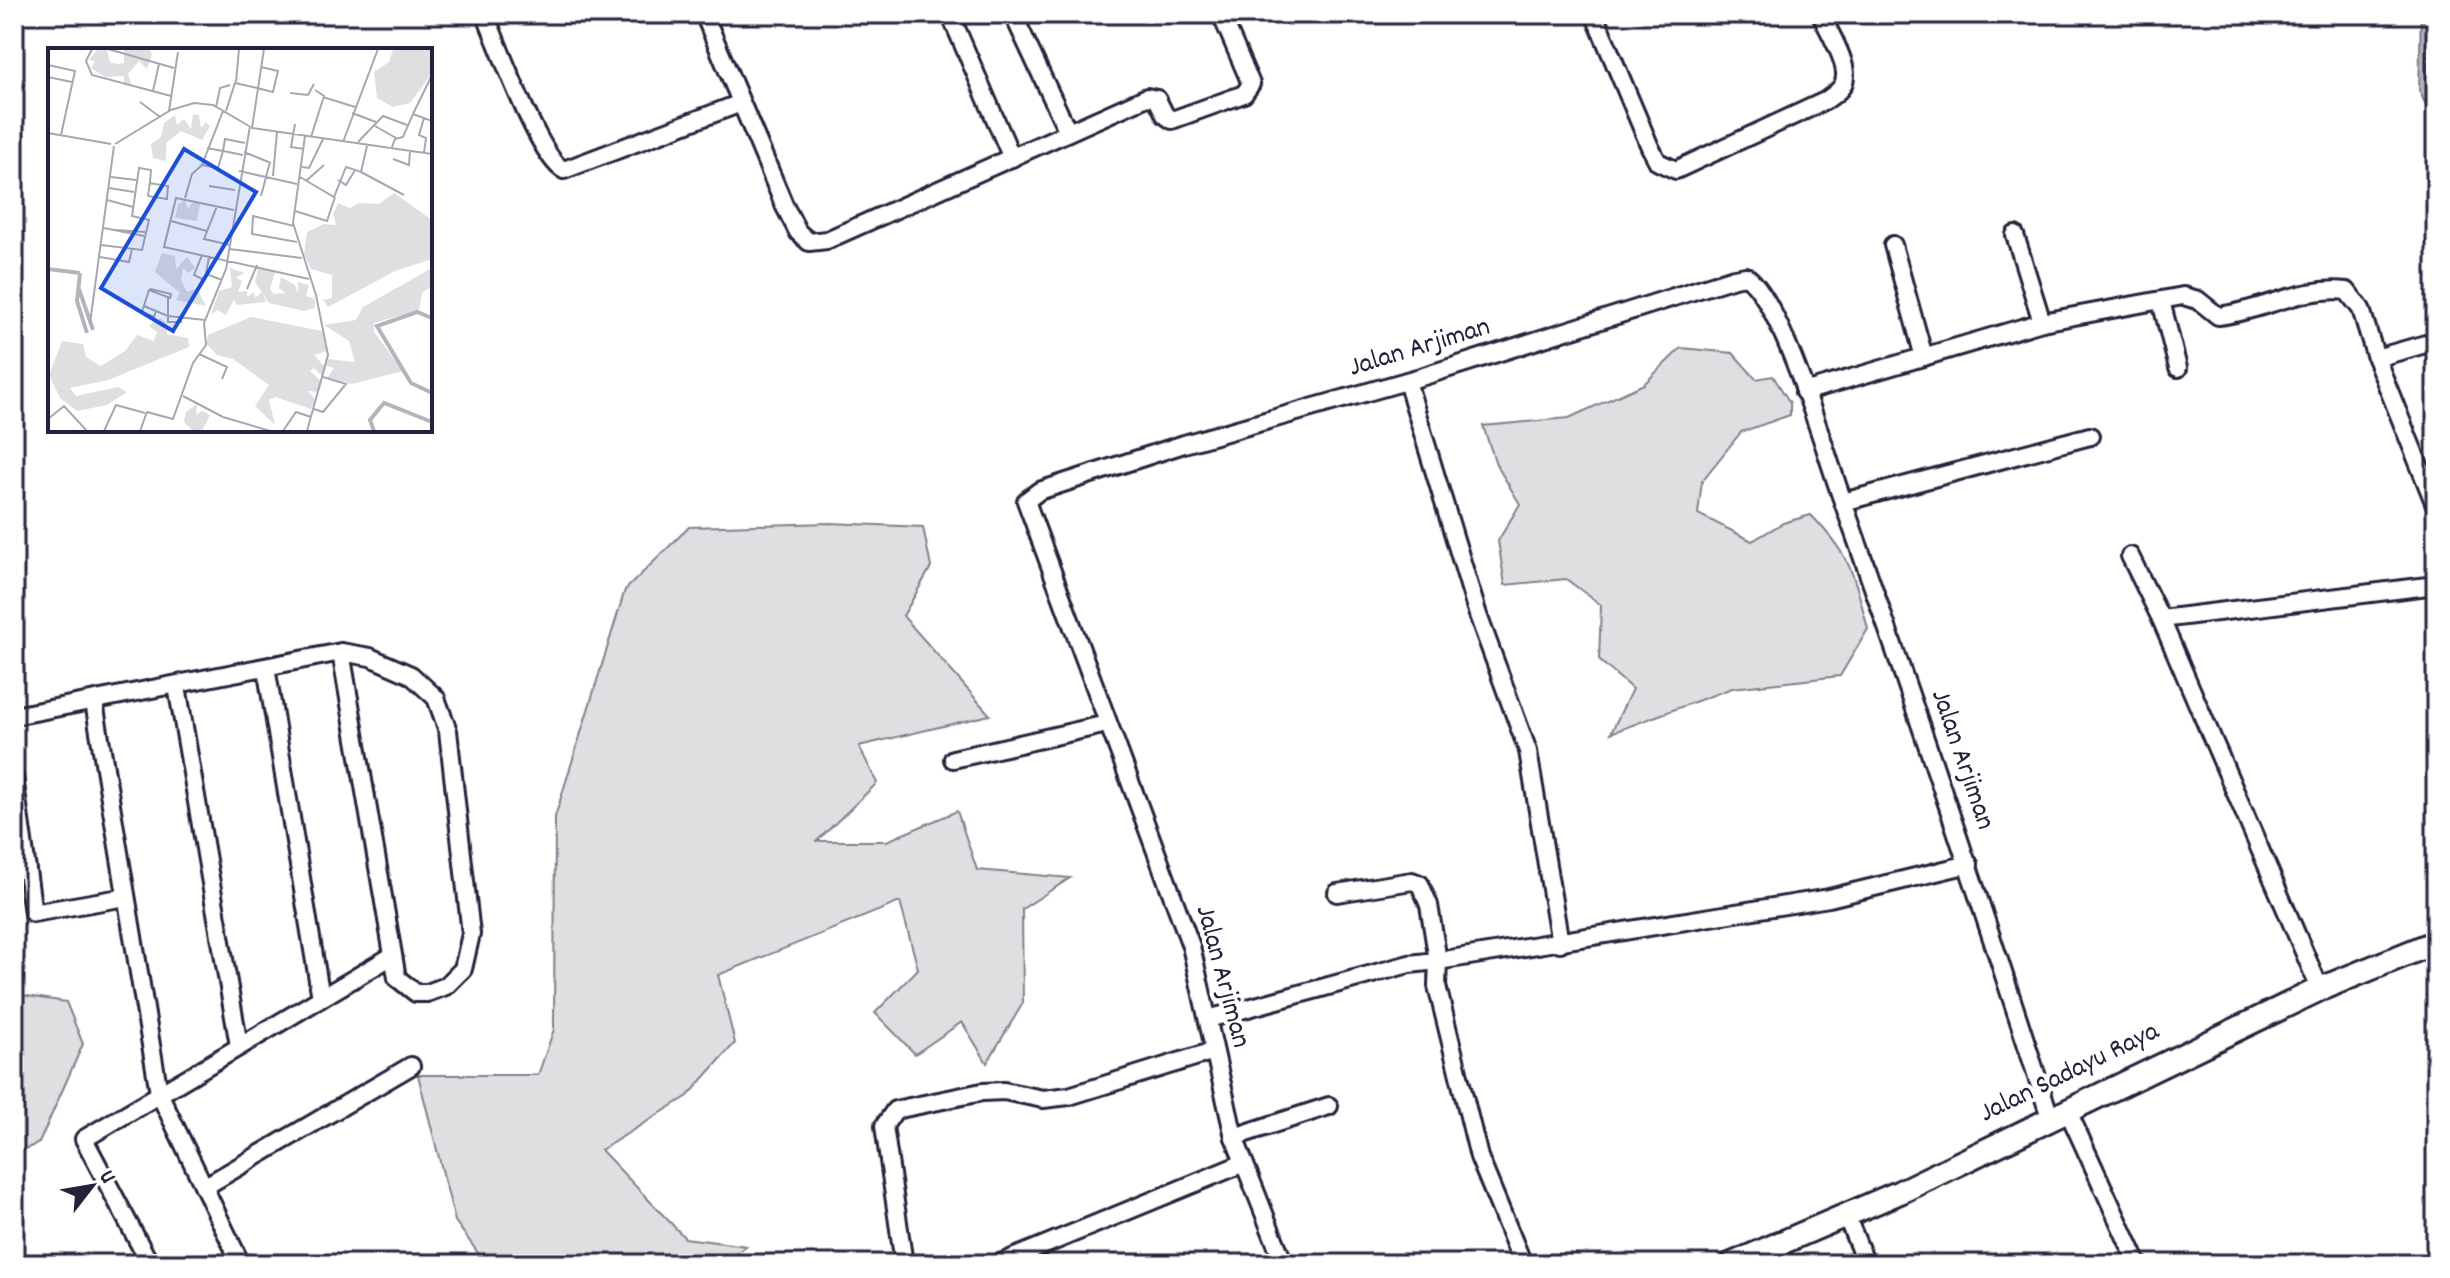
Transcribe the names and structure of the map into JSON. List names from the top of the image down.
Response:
{
  "streets": {
    "street": ["Jalan Arjiman", "Jalan Sadayu Raya"]
  },
  "crossings": [
    ["Jalan Arjiman", "Jalan Sadayu Raya"]
  ],
  "north": "top right"
}
